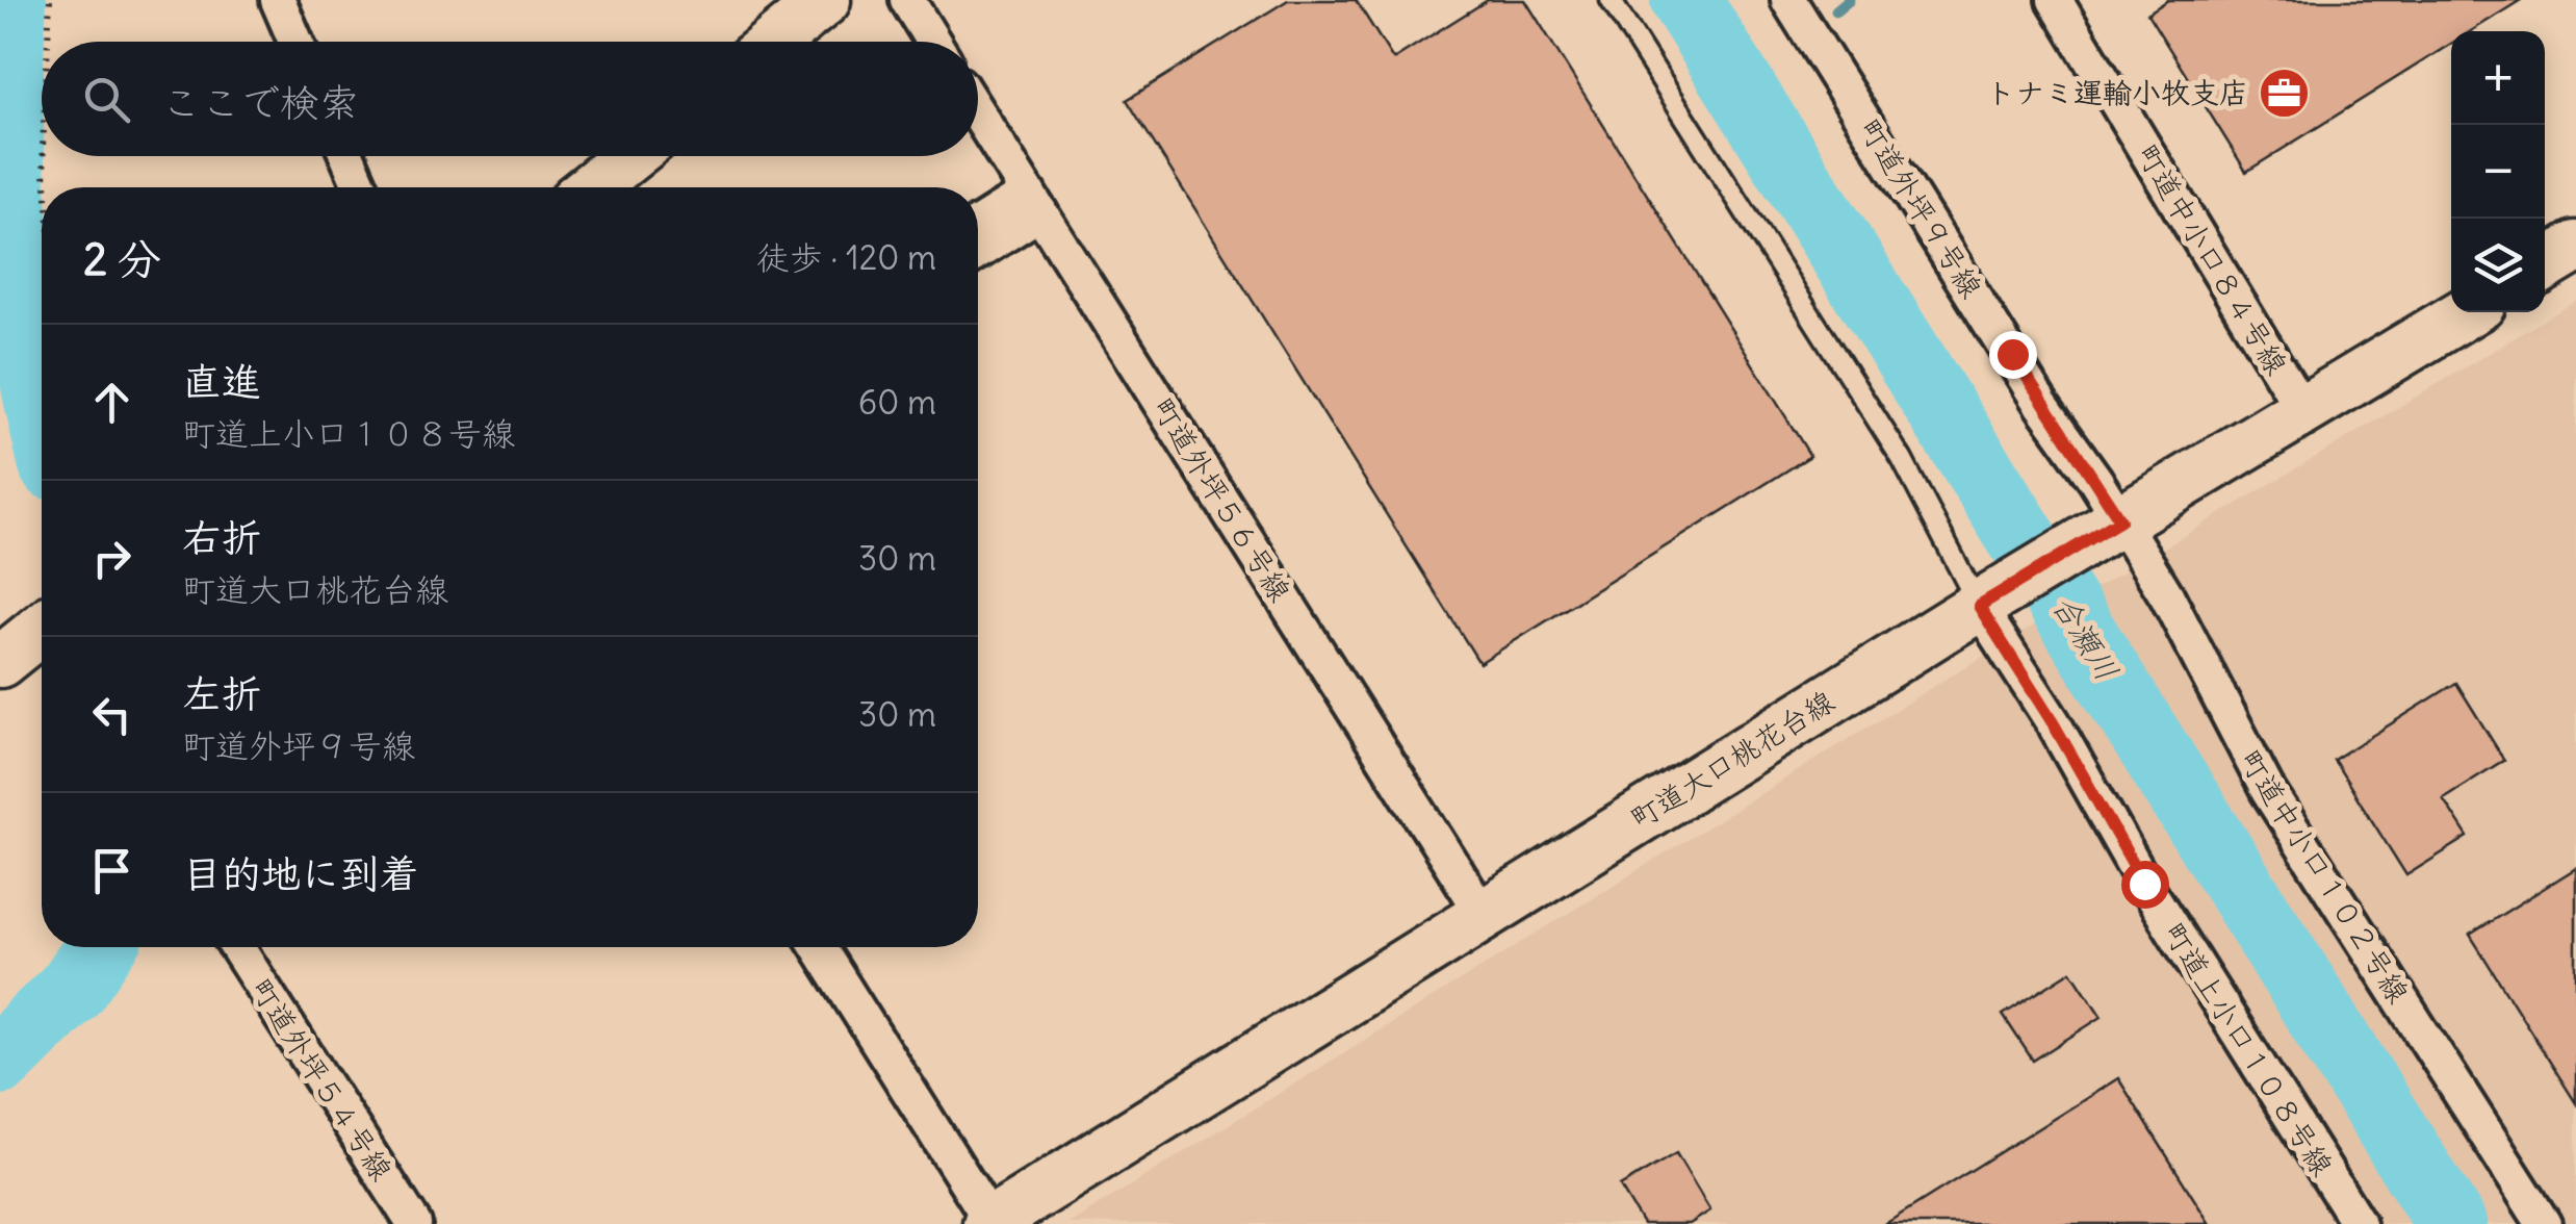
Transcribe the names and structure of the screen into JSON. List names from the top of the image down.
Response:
{
  "streets": {
    "street": [
      "町道外坪９号線",
      "町道中小口８４号線",
      "町道外坪５６号線",
      "町道大口桃花台線",
      "町道中小口１０２号線",
      "町道上小口１０８号線",
      "町道外坪５４号線"
    ]
  },
  "crossings": [
    ["町道外坪９号線", "町道大口桃花台線"],
    ["町道外坪９号線", "町道中小口１０２号線"],
    ["町道中小口８４号線", "町道大口桃花台線"],
    ["町道外坪５６号線", "町道大口桃花台線"],
    ["町道大口桃花台線", "町道中小口１０２号線"],
    ["町道大口桃花台線", "町道上小口１０８号線"]
  ],
  "water": ["合瀬川"],
  "places": {
    "office": ["トナミ運輸小牧支店"]
  },
  "page": {
    "map_buttons": ["+", "−"],
    "search": "ここで検索",
    "heading": ["2 分", "徒歩 · 120 m"],
    "list": [
      ["直進", "町道上小口１０８号線", "60 m"],
      ["右折", "町道大口桃花台線", "30 m"],
      ["左折", "町道外坪９号線", "30 m"],
      "目的地に到着"
    ]
  }
}
